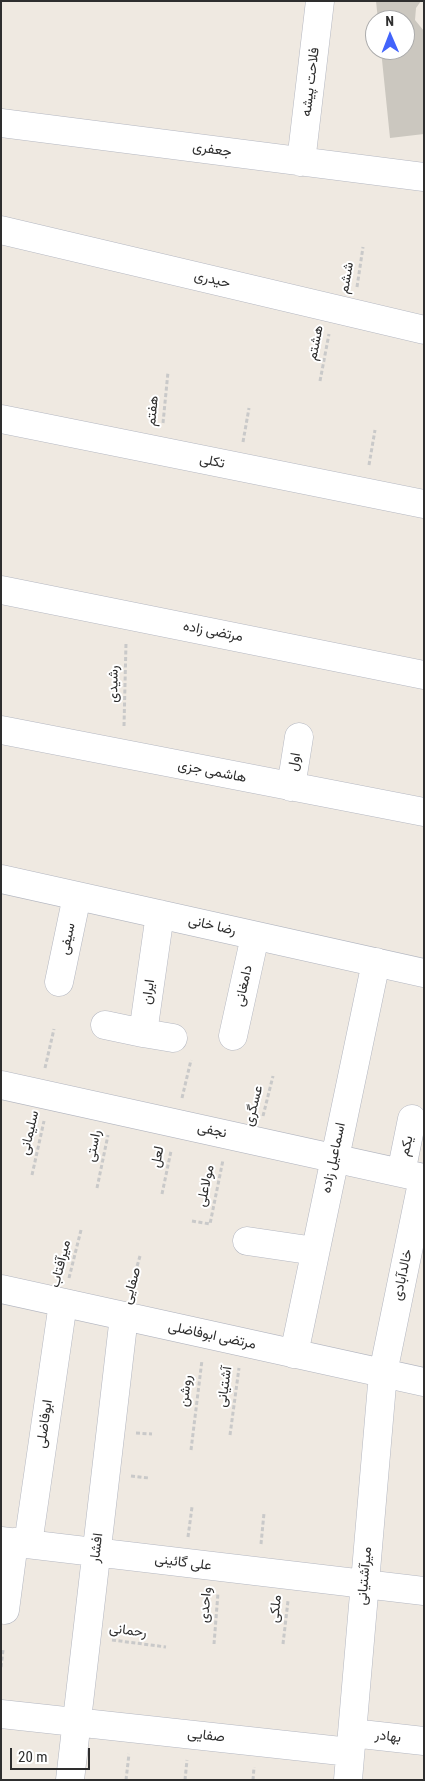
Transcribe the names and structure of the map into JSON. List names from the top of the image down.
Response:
{
  "streets": {
    "street": [
      "فلاحت پیشه",
      "جعفری",
      "حیدری",
      "تکلی",
      "مرتضی زاده",
      "اول",
      "هاشمی جزی",
      "رضا خانی",
      "سیفی",
      "دامغانی",
      "ایران",
      "نجفی",
      "یکم",
      "اسماعیل زاده",
      "خالدآبادی",
      "صفایی",
      "مرتضی ابوفاضلی",
      "ابوفاضلی",
      "افشار",
      "علی گائینی",
      "میرآشتیانی",
      "بهادر"
    ],
    "path": [
      "ششم",
      "هشتم",
      "هفتم",
      "رشیدی",
      "عسگری",
      "سلیمانی",
      "راستی",
      "لعل",
      "مولاعلی",
      "میرآفتاب",
      "آشتیانی",
      "روشن",
      "واحدی",
      "ملکی",
      "رحمانی"
    ]
  },
  "crossings": [
    ["فلاحت پیشه", "جعفری"],
    ["ششم", "حیدری"],
    ["ششم", "هشتم"],
    ["حیدری", "هشتم"],
    ["هفتم", "تکلی"],
    ["مرتضی زاده", "رشیدی"],
    ["رشیدی", "هاشمی جزی"],
    ["اول", "هاشمی جزی"],
    ["رضا خانی", "سیفی"],
    ["رضا خانی", "دامغانی"],
    ["رضا خانی", "ایران"],
    ["رضا خانی", "اسماعیل زاده"],
    ["عسگری", "نجفی"],
    ["نجفی", "سلیمانی"],
    ["نجفی", "راستی"],
    ["نجفی", "یکم"],
    ["نجفی", "لعل"],
    ["نجفی", "اسماعیل زاده"],
    ["نجفی", "مولاعلی"],
    ["نجفی", "خالدآبادی"],
    ["یکم", "خالدآبادی"],
    ["اسماعیل زاده", "مرتضی ابوفاضلی"],
    ["میرآفتاب", "مرتضی ابوفاضلی"],
    ["میرآفتاب", "ابوفاضلی"],
    ["خالدآبادی", "مرتضی ابوفاضلی"],
    ["خالدآبادی", "میرآشتیانی"],
    ["صفایی", "مرتضی ابوفاضلی"],
    ["صفایی", "افشار"],
    ["صفایی", "میرآشتیانی"],
    ["صفایی", "بهادر"],
    ["مرتضی ابوفاضلی", "آشتیانی"],
    ["مرتضی ابوفاضلی", "روشن"],
    ["مرتضی ابوفاضلی", "ابوفاضلی"],
    ["مرتضی ابوفاضلی", "افشار"],
    ["مرتضی ابوفاضلی", "میرآشتیانی"],
    ["ابوفاضلی", "علی گائینی"],
    ["افشار", "علی گائینی"],
    ["افشار", "رحمانی"],
    ["علی گائینی", "میرآشتیانی"],
    ["علی گائینی", "واحدی"],
    ["علی گائینی", "ملکی"],
    ["میرآشتیانی", "بهادر"]
  ],
  "scale_bar": "20 m",
  "north": "top"
}
